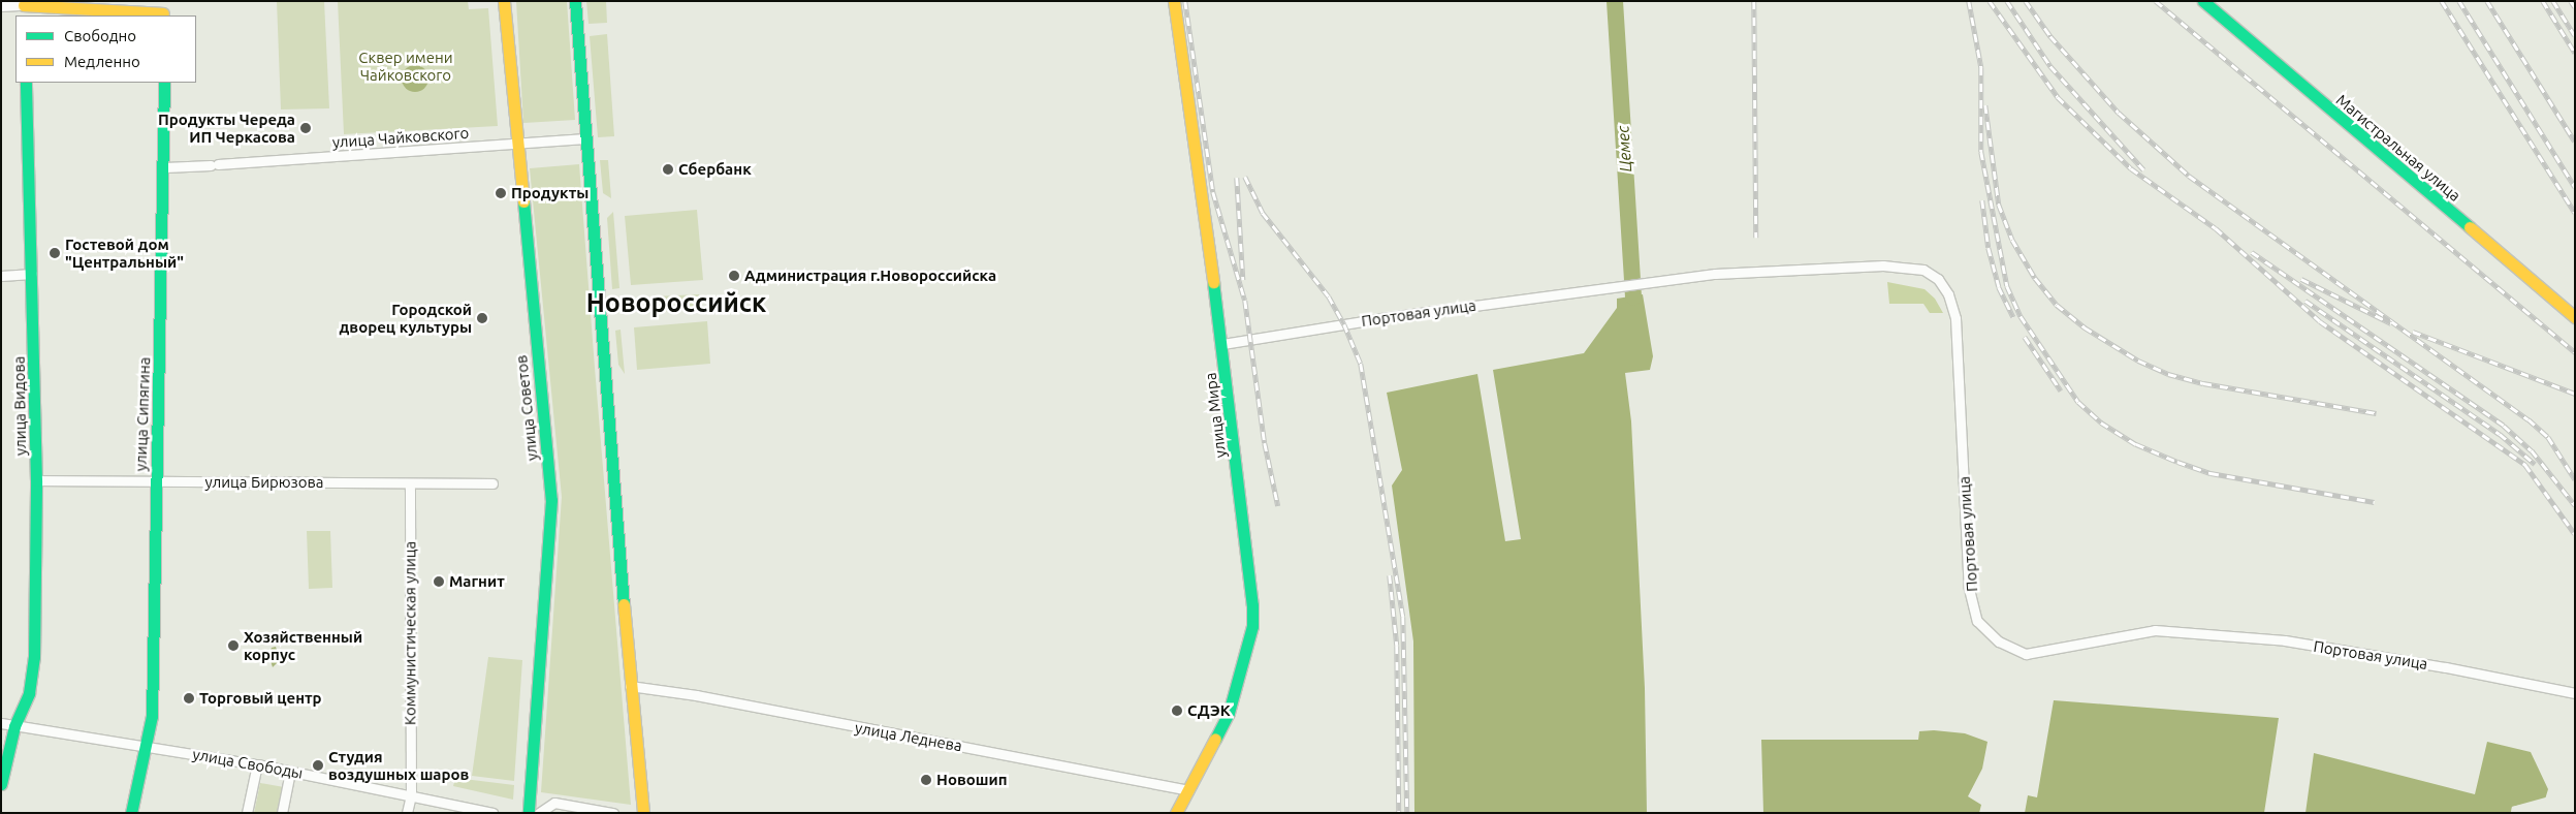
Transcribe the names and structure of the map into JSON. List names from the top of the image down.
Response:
{
  "streets": {
    "main road": [
      "Магистральная улица",
      "улица Видова",
      "улица Советов",
      "улица Сипягина",
      "улица Мира"
    ],
    "street": [
      "улица Чайковского",
      "Портовая улица",
      "улица Бирюзова",
      "Коммунистическая улица",
      "улица Леднева",
      "улица Свободы"
    ]
  },
  "crossings": [
    ["улица Чайковского", "улица Советов"],
    ["улица Чайковского", "улица Сипягина"],
    ["Портовая улица", "улица Мира"],
    ["улица Видова", "улица Бирюзова"],
    ["улица Видова", "улица Свободы"],
    ["улица Сипягина", "улица Бирюзова"],
    ["улица Сипягина", "улица Свободы"],
    ["улица Мира", "улица Леднева"],
    ["улица Бирюзова", "Коммунистическая улица"],
    ["Коммунистическая улица", "улица Свободы"]
  ],
  "districts": ["Новороссийск"],
  "water": ["Цемес"],
  "parks": ["Сквер имени Чайковского"],
  "places": [
    "Продукты Череда ИП Черкасова",
    "Сбербанк",
    "Продукты",
    "Гостевой дом \"Центральный\"",
    "Администрация г.Новороссийска",
    "Городской дворец культуры",
    "Магнит",
    "Хозяйственный корпус",
    "Торговый центр",
    "СДЭК",
    "Студия воздушных шаров",
    "Новошип"
  ],
  "legend": ["Свободно", "Медленно"]
}
